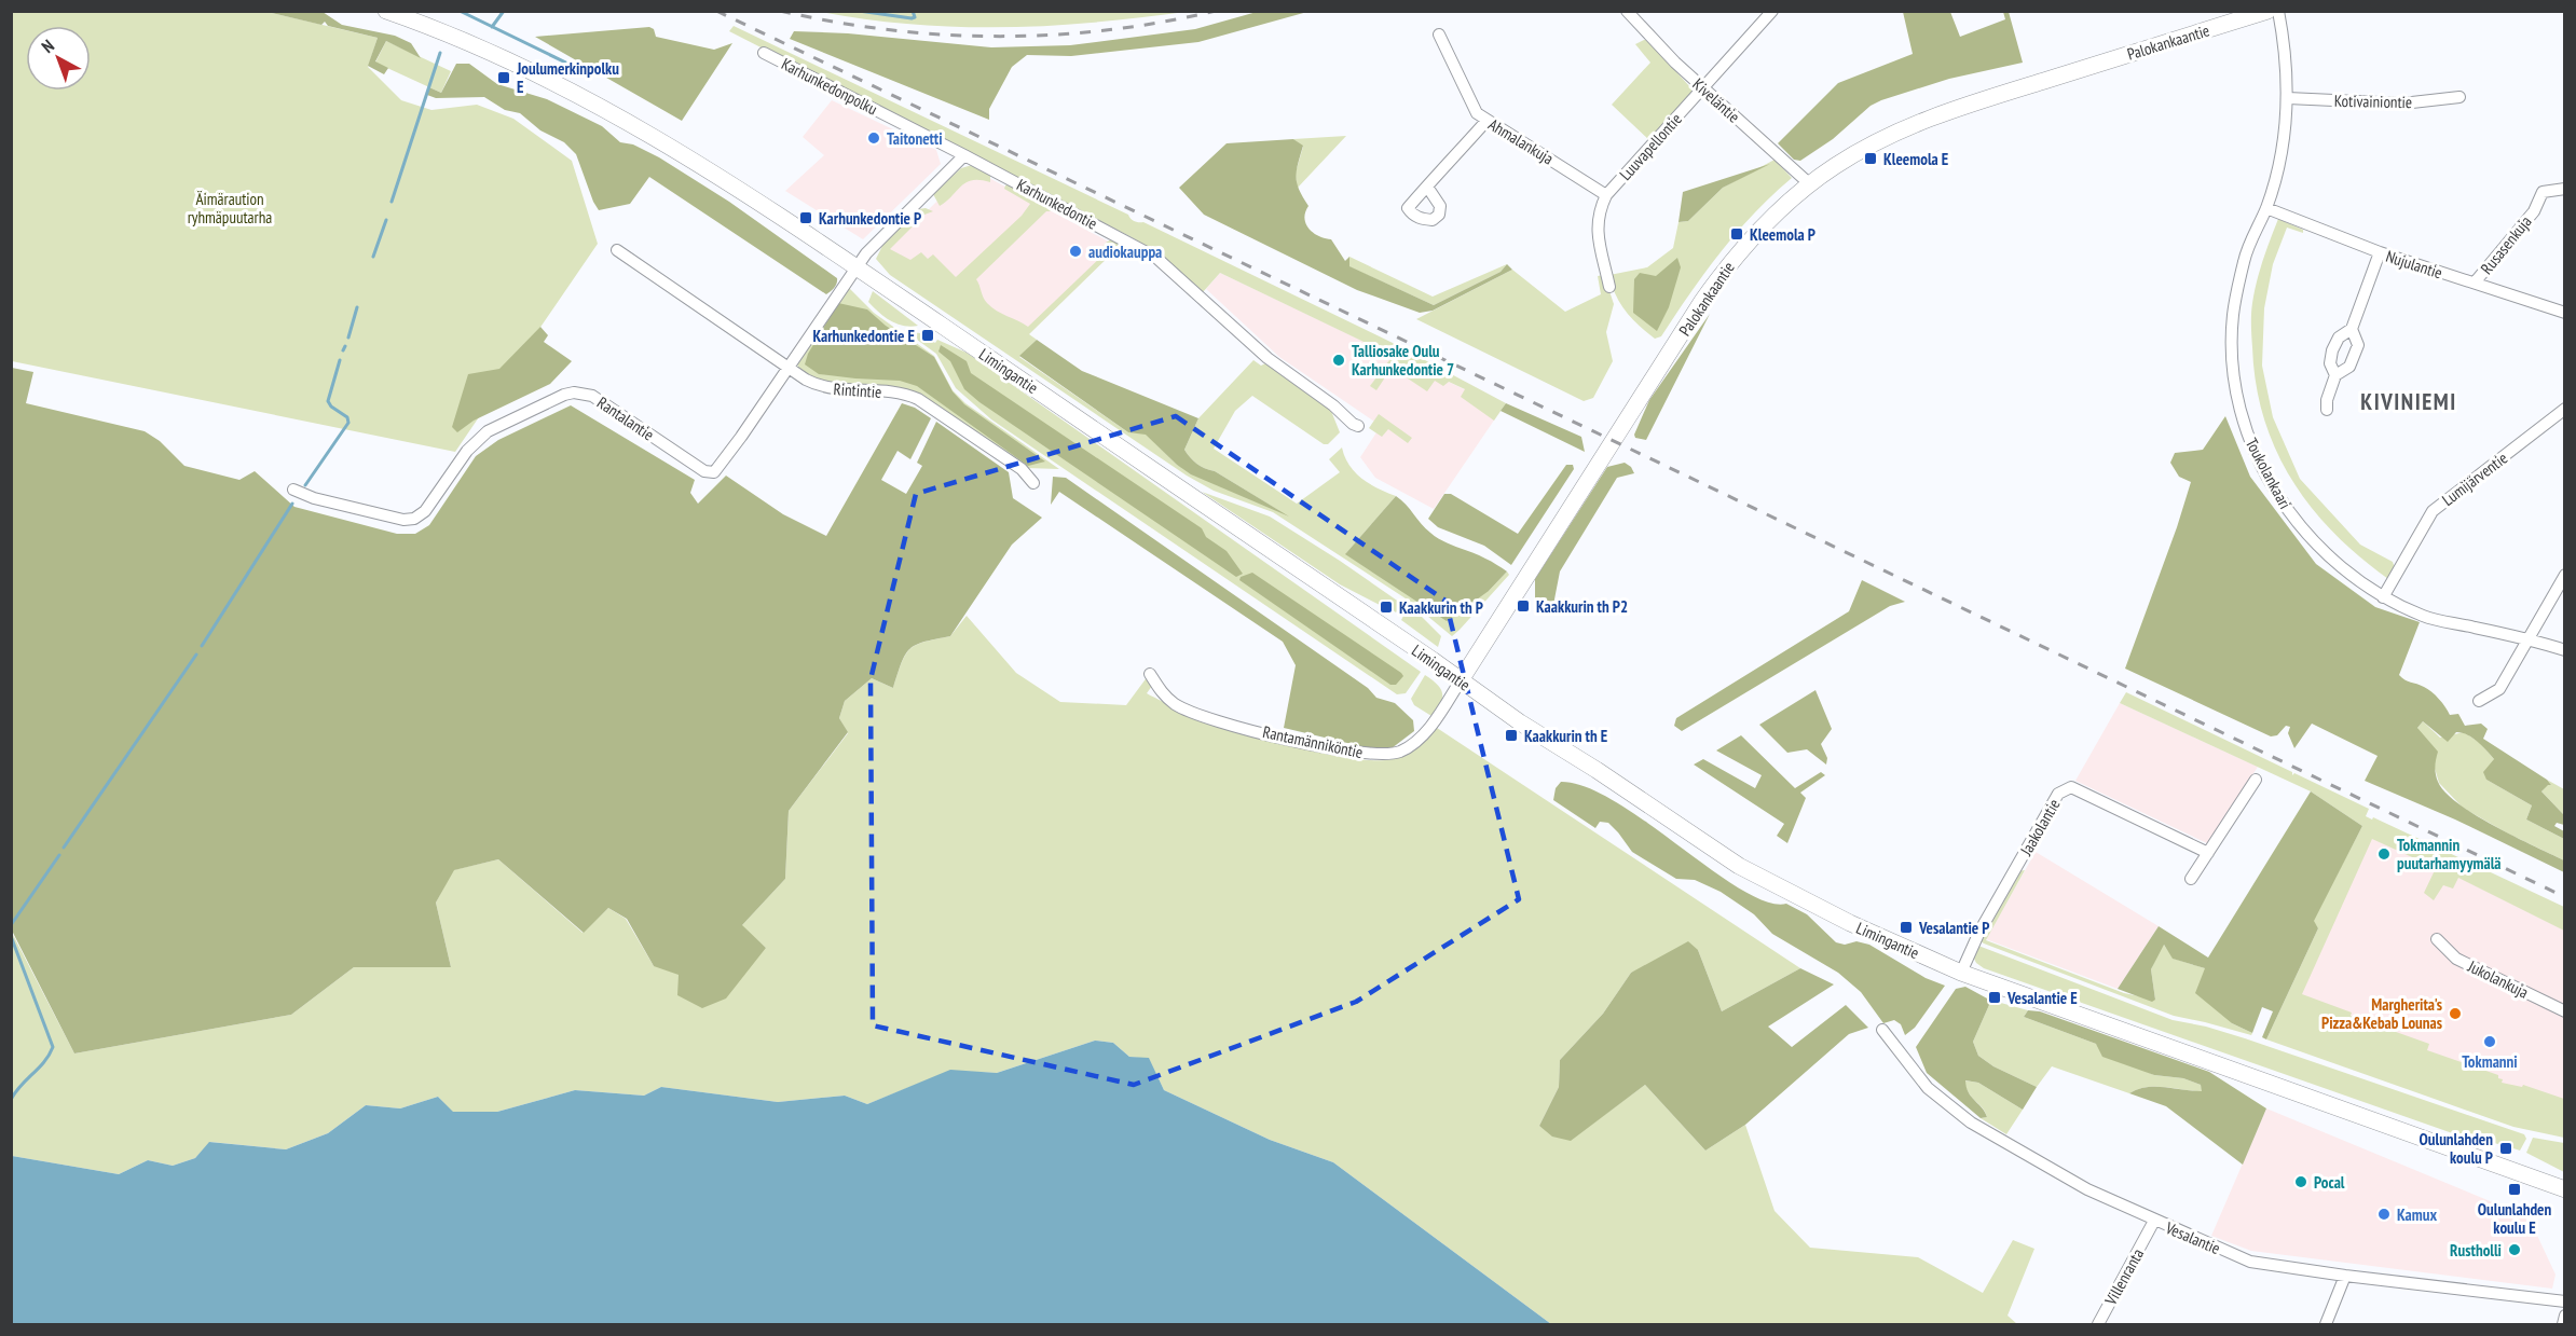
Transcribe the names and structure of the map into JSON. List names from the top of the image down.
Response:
{
  "streets": {
    "main road": ["Palokankaantie", "Limingantie"],
    "street": [
      "Karhunkedonpolku",
      "Kiveläntie",
      "Kotivainiontie",
      "Ahmalankuja",
      "Luuvapellontie",
      "Karhunkedontie",
      "Rusasenkuja",
      "Nujulantie",
      "Rintintie",
      "Rantalantie",
      "Toukolankaari",
      "Lumijärventie",
      "Rantamänniköntie",
      "Jaakolantie",
      "Jukolankuja",
      "Vesalantie",
      "Villenranta"
    ]
  },
  "crossings": [
    ["Palokankaantie", "Kiveläntie"],
    ["Palokankaantie", "Limingantie"],
    ["Palokankaantie", "Rantamänniköntie"],
    ["Karhunkedonpolku", "Karhunkedontie"],
    ["Kiveläntie", "Luuvapellontie"],
    ["Kotivainiontie", "Toukolankaari"],
    ["Ahmalankuja", "Luuvapellontie"],
    ["Rusasenkuja", "Nujulantie"],
    ["Nujulantie", "Toukolankaari"],
    ["Limingantie", "Rantalantie"],
    ["Limingantie", "Rantamänniköntie"],
    ["Limingantie", "Jaakolantie"],
    ["Rintintie", "Rantalantie"],
    ["Toukolankaari", "Lumijärventie"],
    ["Vesalantie", "Villenranta"]
  ],
  "districts": ["KIVINIEMI"],
  "parks": ["Äimäraution ryhmäpuutarha"],
  "places": {
    "transit": [
      "Joulumerkinpolku E",
      "Kleemola E",
      "Karhunkedontie P",
      "Kleemola P",
      "Karhunkedontie E",
      "Kaakkurin th P2",
      "Kaakkurin th P",
      "Kaakkurin th E",
      "Vesalantie P",
      "Vesalantie E",
      "Oulunlahden koulu P",
      "Oulunlahden koulu E"
    ],
    "other": [
      "Taitonetti",
      "audiokauppa",
      "Talliosake Oulu Karhunkedontie 7",
      "Tokmannin puutarhamyymälä",
      "Margherita's Pizza&Kebab Lounas",
      "Tokmanni",
      "Pocal",
      "Kamux",
      "Rustholli"
    ]
  },
  "north": "top left"
}
